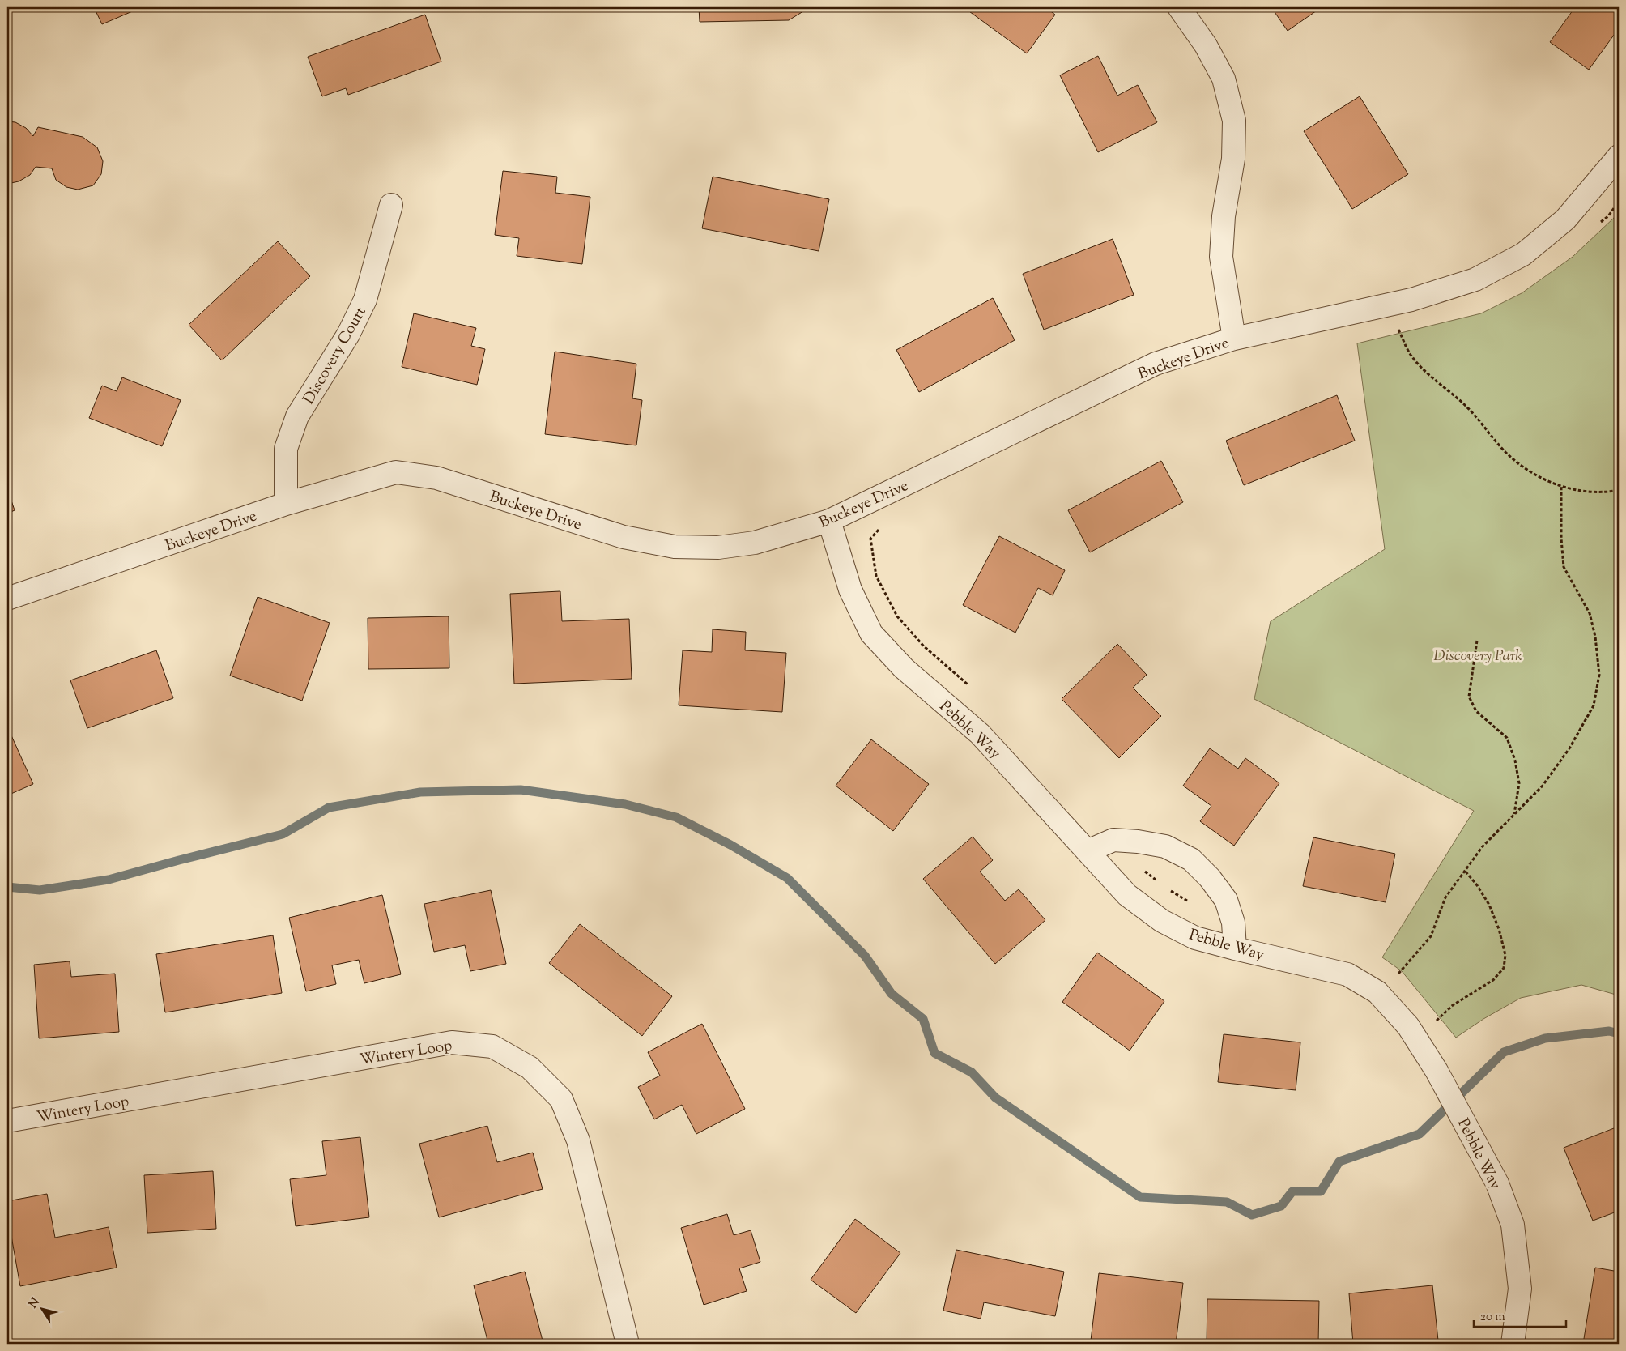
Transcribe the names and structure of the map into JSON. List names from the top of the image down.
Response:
{
  "streets": {
    "street": [
      "Discovery Court",
      "Buckeye Drive",
      "Pebble Way",
      "Wintery Loop"
    ]
  },
  "crossings": [
    ["Discovery Court", "Buckeye Drive"],
    ["Buckeye Drive", "Pebble Way"]
  ],
  "parks": ["Discovery Park"],
  "scale_bar": "20 m",
  "north": "top left"
}
